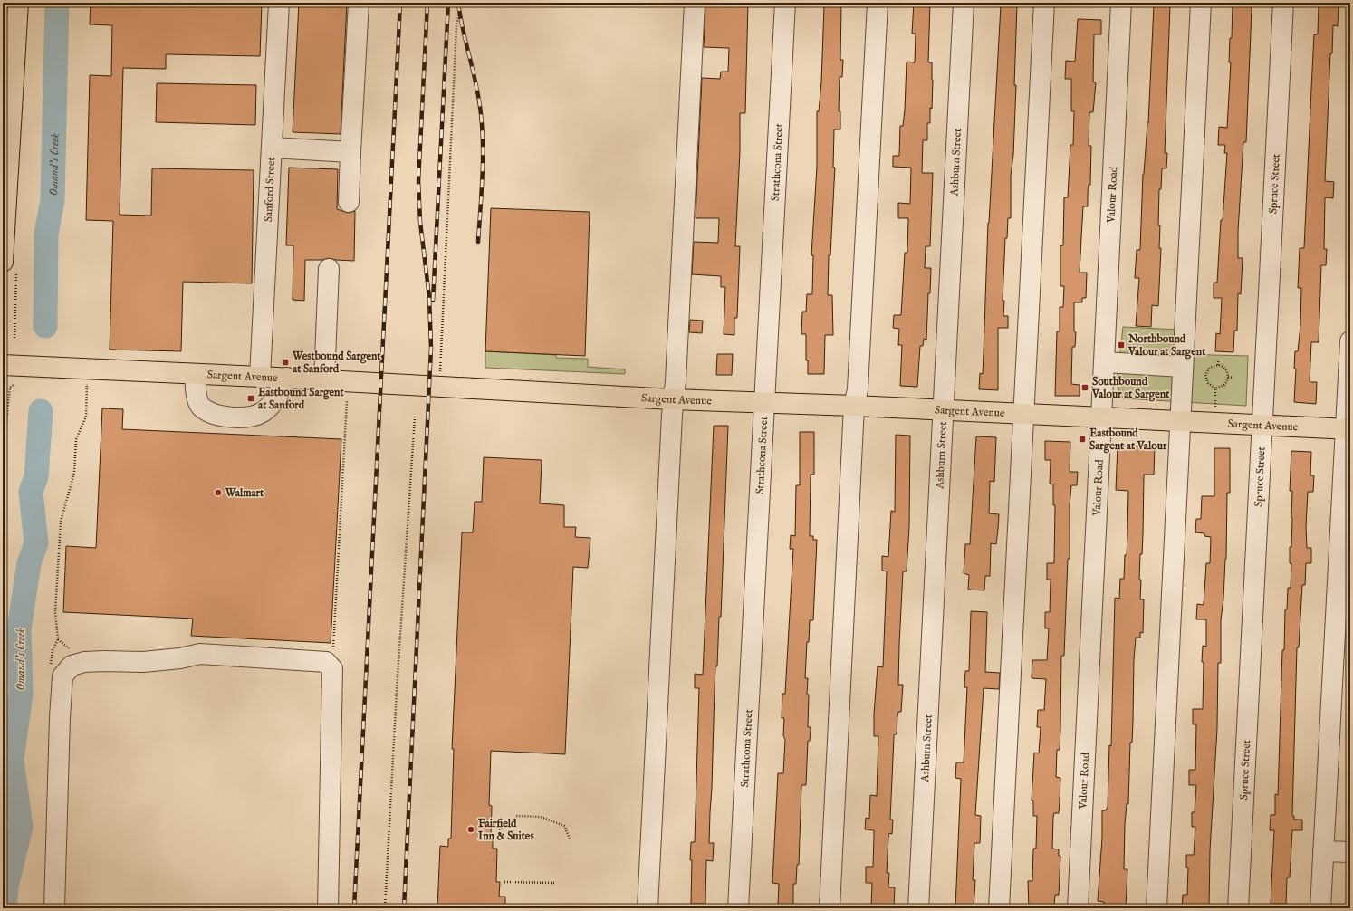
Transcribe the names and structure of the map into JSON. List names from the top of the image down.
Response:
{
  "streets": {
    "main road": ["Sargent Avenue"],
    "street": [
      "Ashburn Street",
      "Strathcona Street",
      "Spruce Street",
      "Sanford Street",
      "Valour Road"
    ]
  },
  "crossings": [
    ["Ashburn Street", "Sargent Avenue"],
    ["Strathcona Street", "Sargent Avenue"],
    ["Spruce Street", "Sargent Avenue"],
    ["Sanford Street", "Sargent Avenue"],
    ["Valour Road", "Sargent Avenue"]
  ],
  "water": ["Omand's Creek"],
  "places": {
    "transit": [
      "Northbound Valour at Sargent",
      "Westbound Sargent at Sanford",
      "Southbound Valour at Sargent",
      "Eastbound Sargent at Sanford",
      "Eastbound Sargent at Valour"
    ],
    "other": ["Walmart", "Fairfield Inn & Suites"]
  }
}
